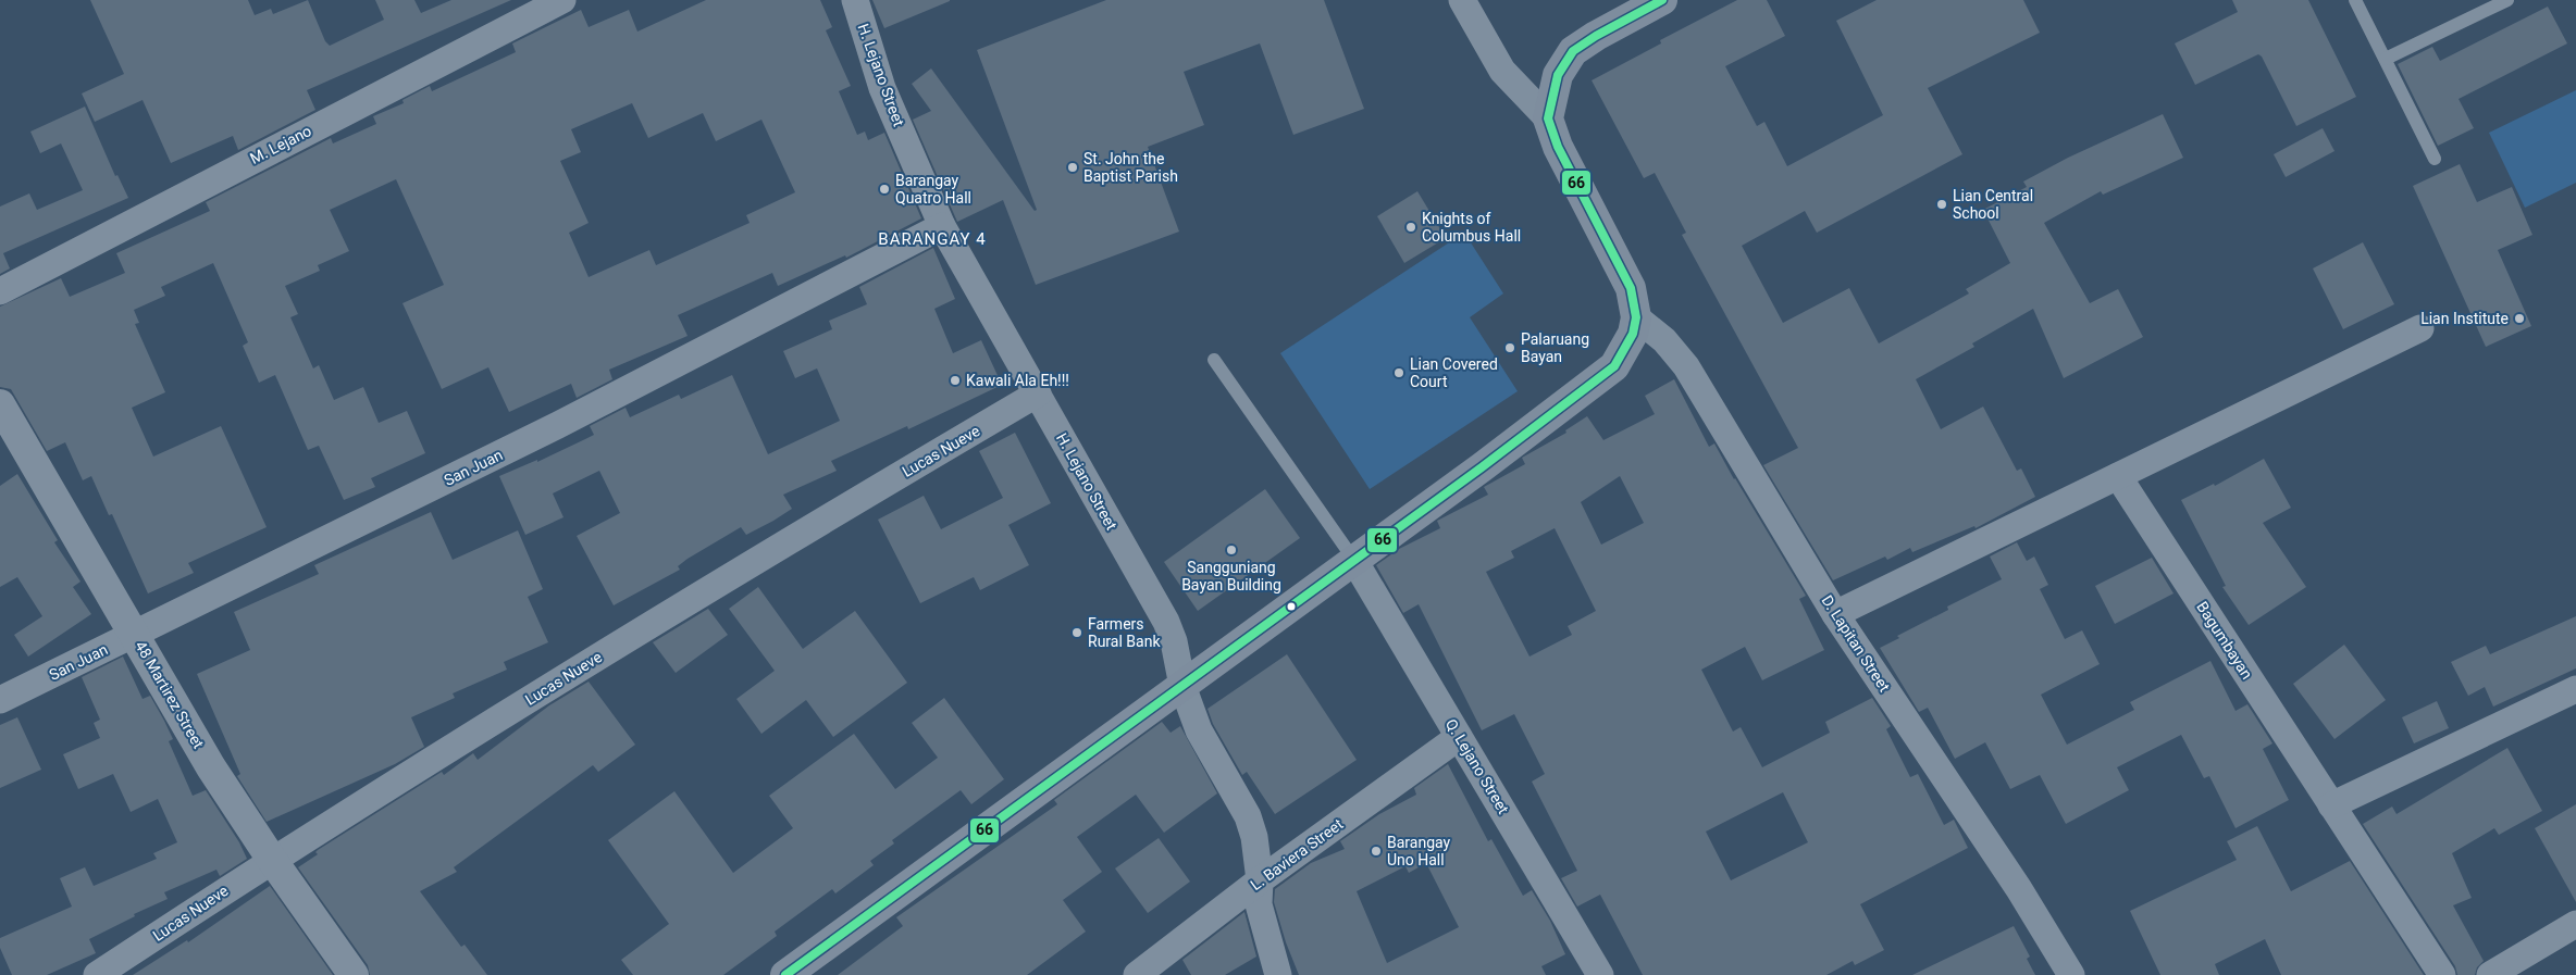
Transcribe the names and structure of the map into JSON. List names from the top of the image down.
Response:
{
  "streets": {
    "street": [
      "H. Lejano Street",
      "M. Lejano",
      "Lucas Nueve",
      "San Juan",
      "Bagumbayan",
      "D. Lapitan Street",
      "48 Martirez Street",
      "Q. Lejano Street",
      "L. Baviera Street"
    ]
  },
  "crossings": [
    ["H. Lejano Street", "Lucas Nueve"],
    ["H. Lejano Street", "San Juan"],
    ["H. Lejano Street", "L. Baviera Street"],
    ["Lucas Nueve", "48 Martirez Street"],
    ["San Juan", "48 Martirez Street"],
    ["Q. Lejano Street", "L. Baviera Street"]
  ],
  "districts": ["BARANGAY 4"],
  "places": [
    "St. John the Baptist Parish",
    "Barangay Quatro Hall",
    "Lian Central School",
    "Knights of Columbus Hall",
    "Lian Institute",
    "Palaruang Bayan",
    "Lian Covered Court",
    "Kawali Ala Eh!!!",
    "Sangguniang Bayan Building",
    "Farmers Rural Bank",
    "Barangay Uno Hall"
  ],
  "lines": ["transit line 66"]
}
